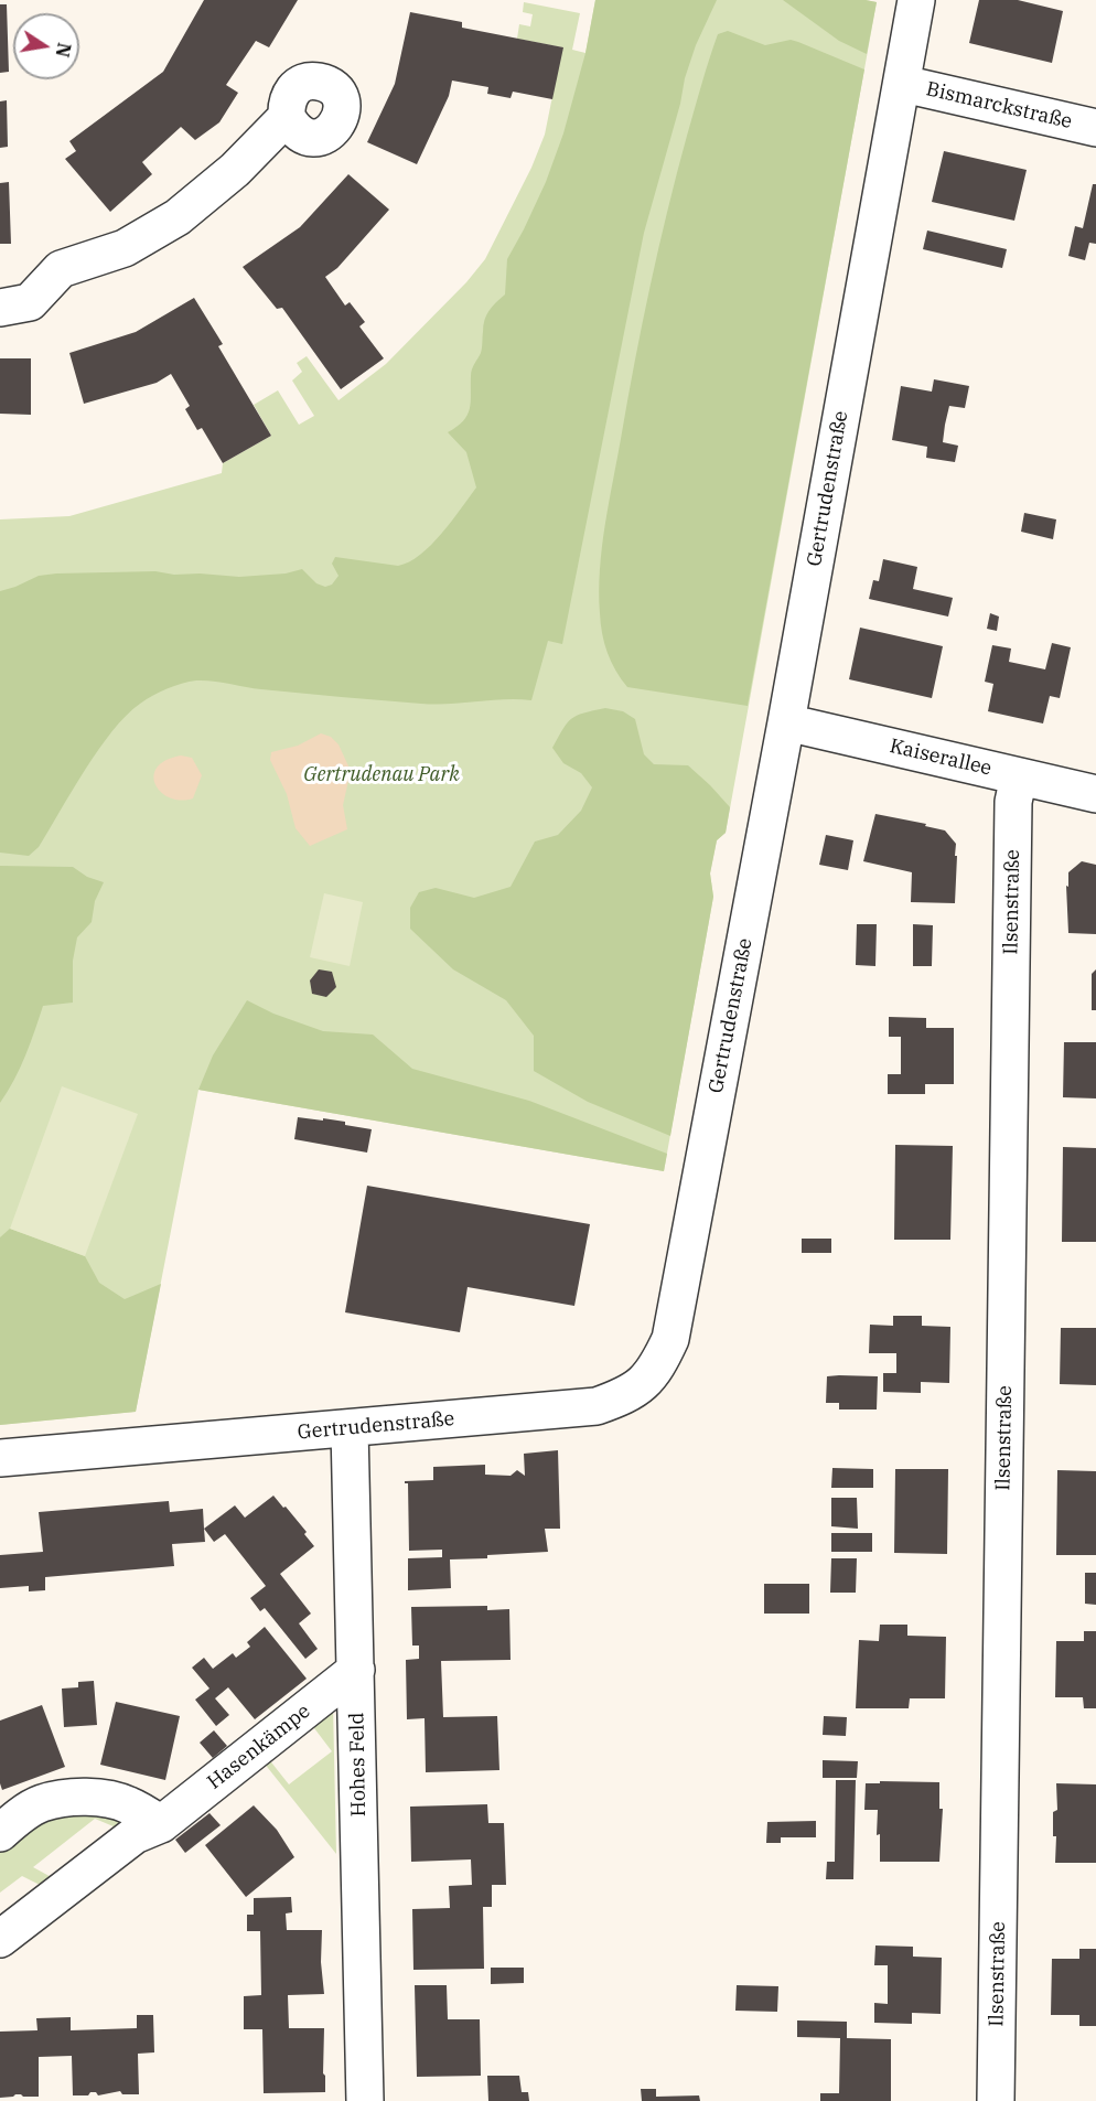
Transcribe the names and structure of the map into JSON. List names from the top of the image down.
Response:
{
  "streets": {
    "street": [
      "Bismarckstraße",
      "Gertrudenstraße",
      "Kaiserallee",
      "Ilsenstraße",
      "Hasenkämpe",
      "Hohes Feld"
    ]
  },
  "crossings": [
    ["Bismarckstraße", "Gertrudenstraße"],
    ["Gertrudenstraße", "Kaiserallee"],
    ["Gertrudenstraße", "Hohes Feld"],
    ["Kaiserallee", "Ilsenstraße"],
    ["Hasenkämpe", "Hohes Feld"]
  ],
  "parks": ["Gertrudenau Park"],
  "north": "right"
}
